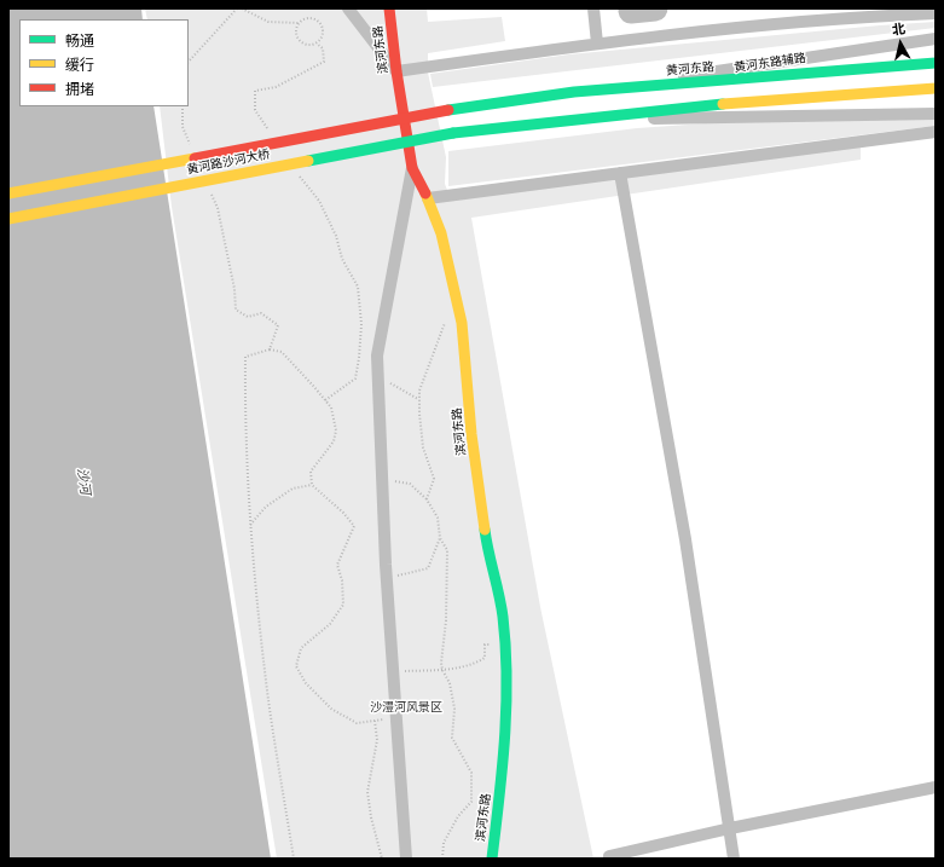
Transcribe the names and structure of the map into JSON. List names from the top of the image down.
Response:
{
  "streets": {
    "main road": ["滨河东路", "黄河东路", "黄河路沙河大桥"],
    "street": ["黄河东路辅路"]
  },
  "crossings": [
    ["黄河东路辅路", "黄河东路"],
    ["黄河东路", "黄河路沙河大桥"]
  ],
  "water": ["沙河"],
  "parks": ["沙澧河风景区"],
  "legend": ["畅通", "缓行", "拥堵"],
  "north": "top"
}
